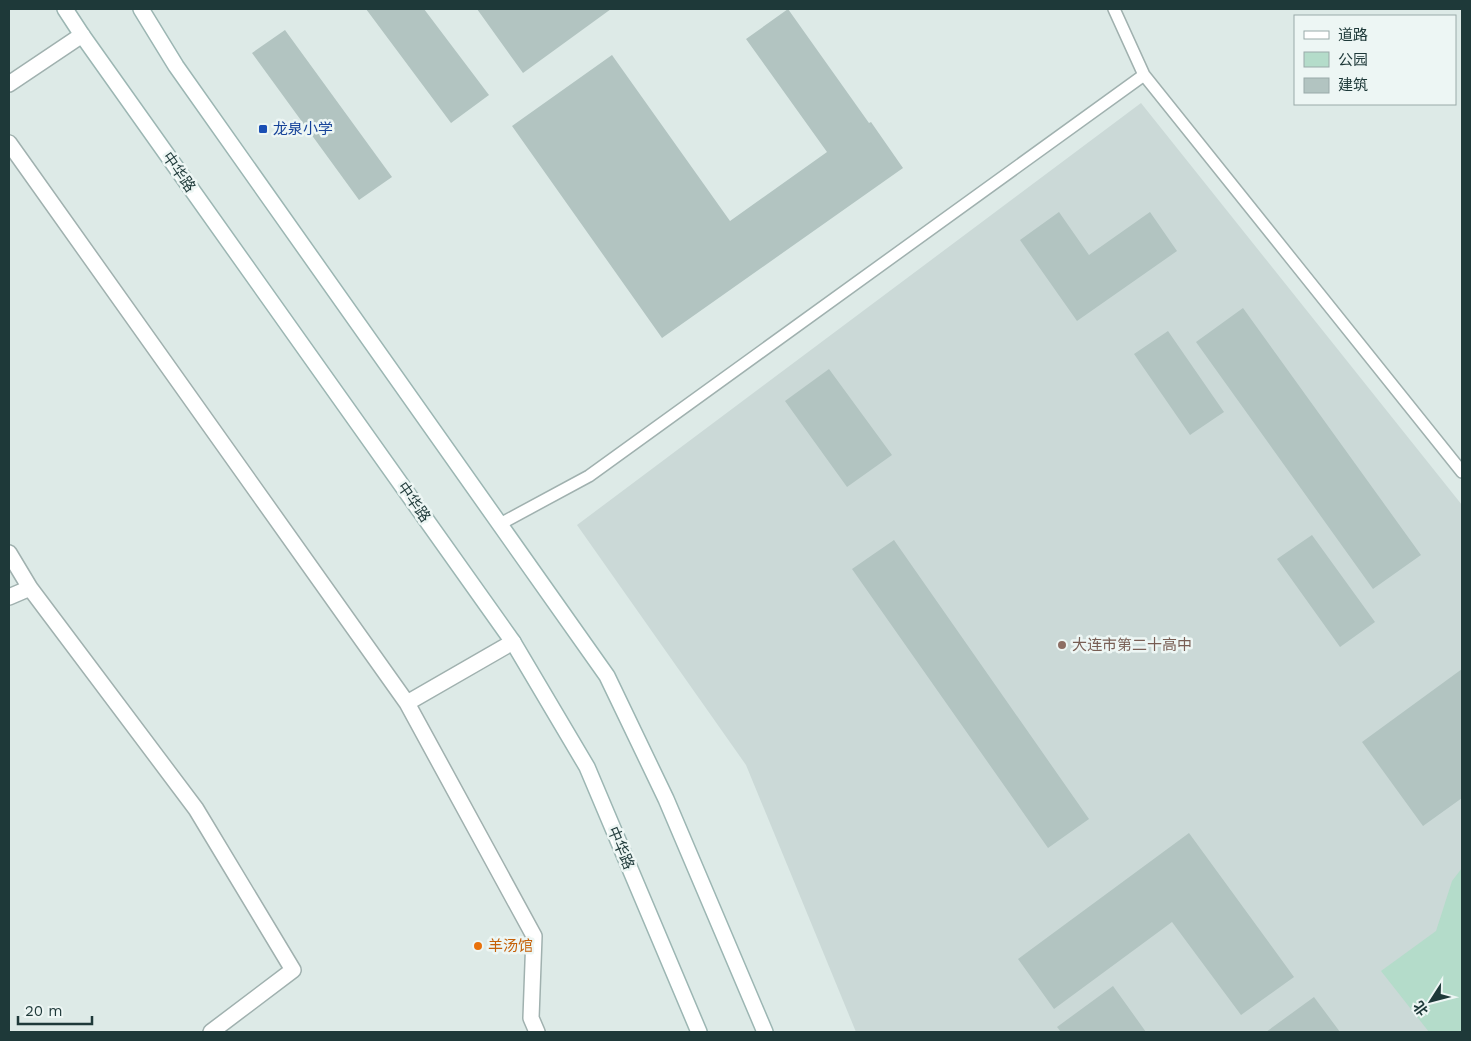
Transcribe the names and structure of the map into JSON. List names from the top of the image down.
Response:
{
  "streets": {
    "main road": ["中华路"]
  },
  "places": {
    "transit": ["龙泉小学"],
    "other": ["大连市第二十高中", "羊汤馆"]
  },
  "legend": ["道路", "公园", "建筑"],
  "scale_bar": "20 m",
  "north": "bottom left"
}
